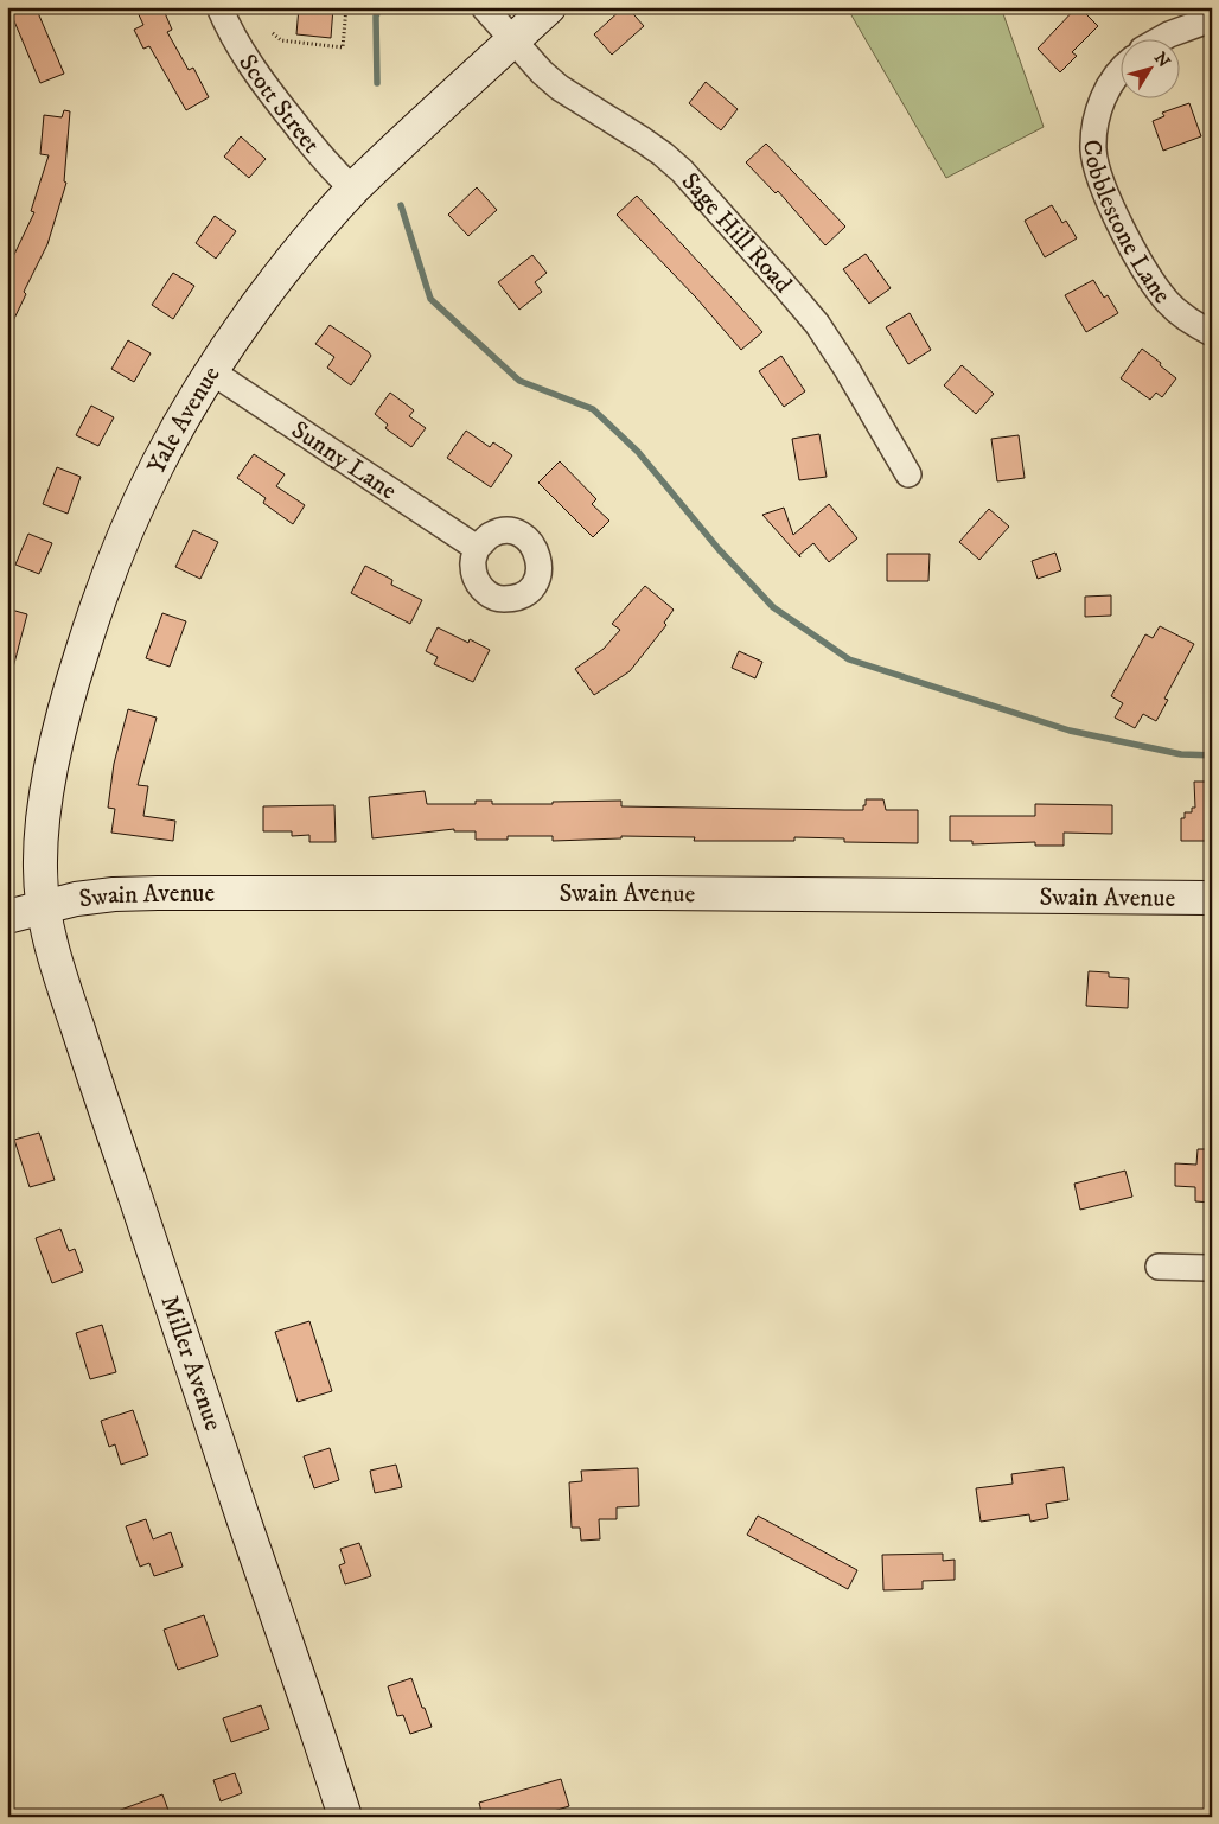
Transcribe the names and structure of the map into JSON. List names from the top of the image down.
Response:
{
  "streets": {
    "main road": ["Yale Avenue", "Swain Avenue", "Miller Avenue"],
    "street": [
      "Scott Street",
      "Cobblestone Lane",
      "Sage Hill Road",
      "Sunny Lane"
    ]
  },
  "crossings": [
    ["Scott Street", "Yale Avenue"],
    ["Sage Hill Road", "Yale Avenue"],
    ["Yale Avenue", "Sunny Lane"],
    ["Yale Avenue", "Swain Avenue"],
    ["Yale Avenue", "Miller Avenue"],
    ["Swain Avenue", "Miller Avenue"]
  ],
  "north": "top right"
}
